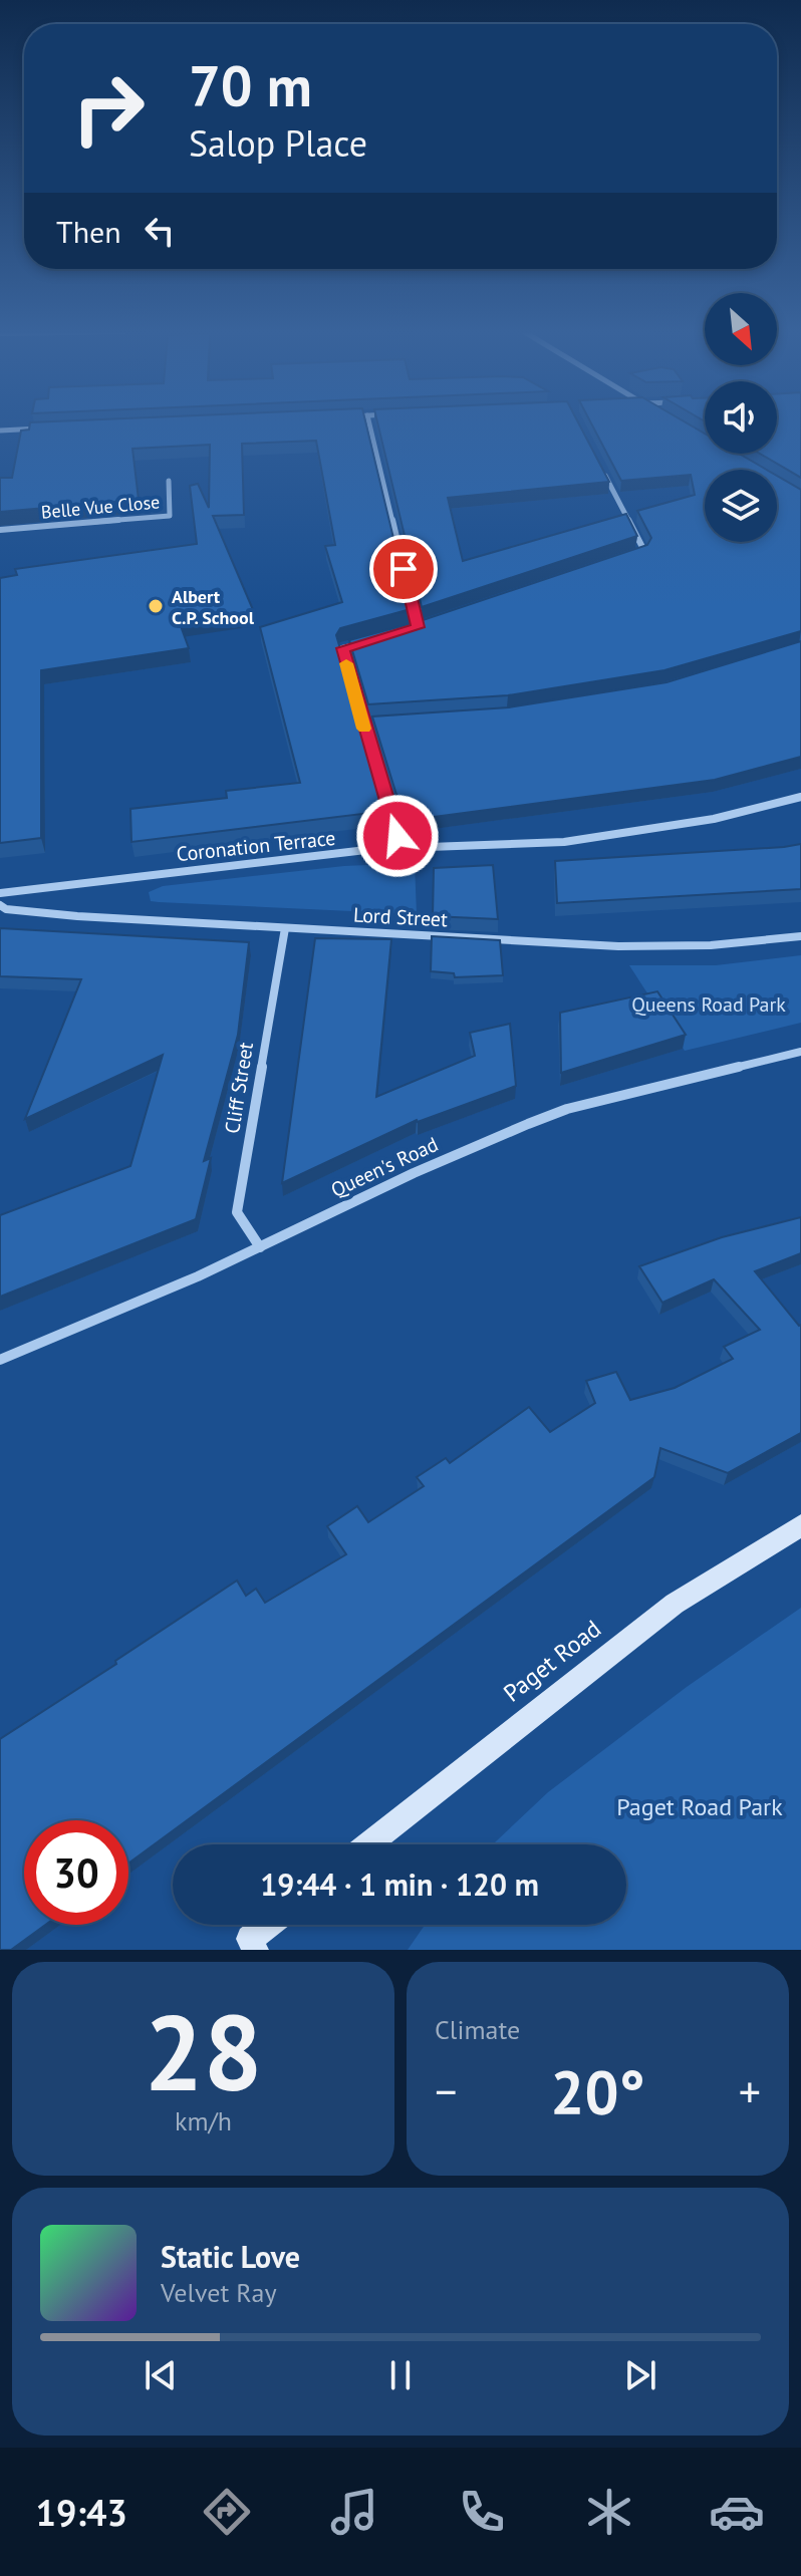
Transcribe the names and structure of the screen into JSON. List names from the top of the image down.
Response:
{
  "streets": {
    "street": [
      "Belle Vue Close",
      "Coronation Terrace",
      "Lord Street",
      "Cliff Street",
      "Queen's Road",
      "Paget Road"
    ]
  },
  "crossings": [
    ["Lord Street", "Cliff Street"],
    ["Cliff Street", "Queen's Road"]
  ],
  "parks": ["Queens Road Park", "Paget Road Park"],
  "places": ["Albert C.P. School"],
  "north": "bottom right",
  "page": {
    "turn": ["70 m", "Salop Place"],
    "then": "Then",
    "limit": "30",
    "trip": "19:44 · 1 min · 120 m",
    "tile": [
      ["28", "km/h"],
      "Climate"
    ],
    "heat": ["−", "20°", "+"],
    "song": ["Static Love", "Velvet Ray"],
    "tabs": "19:43"
  }
}
